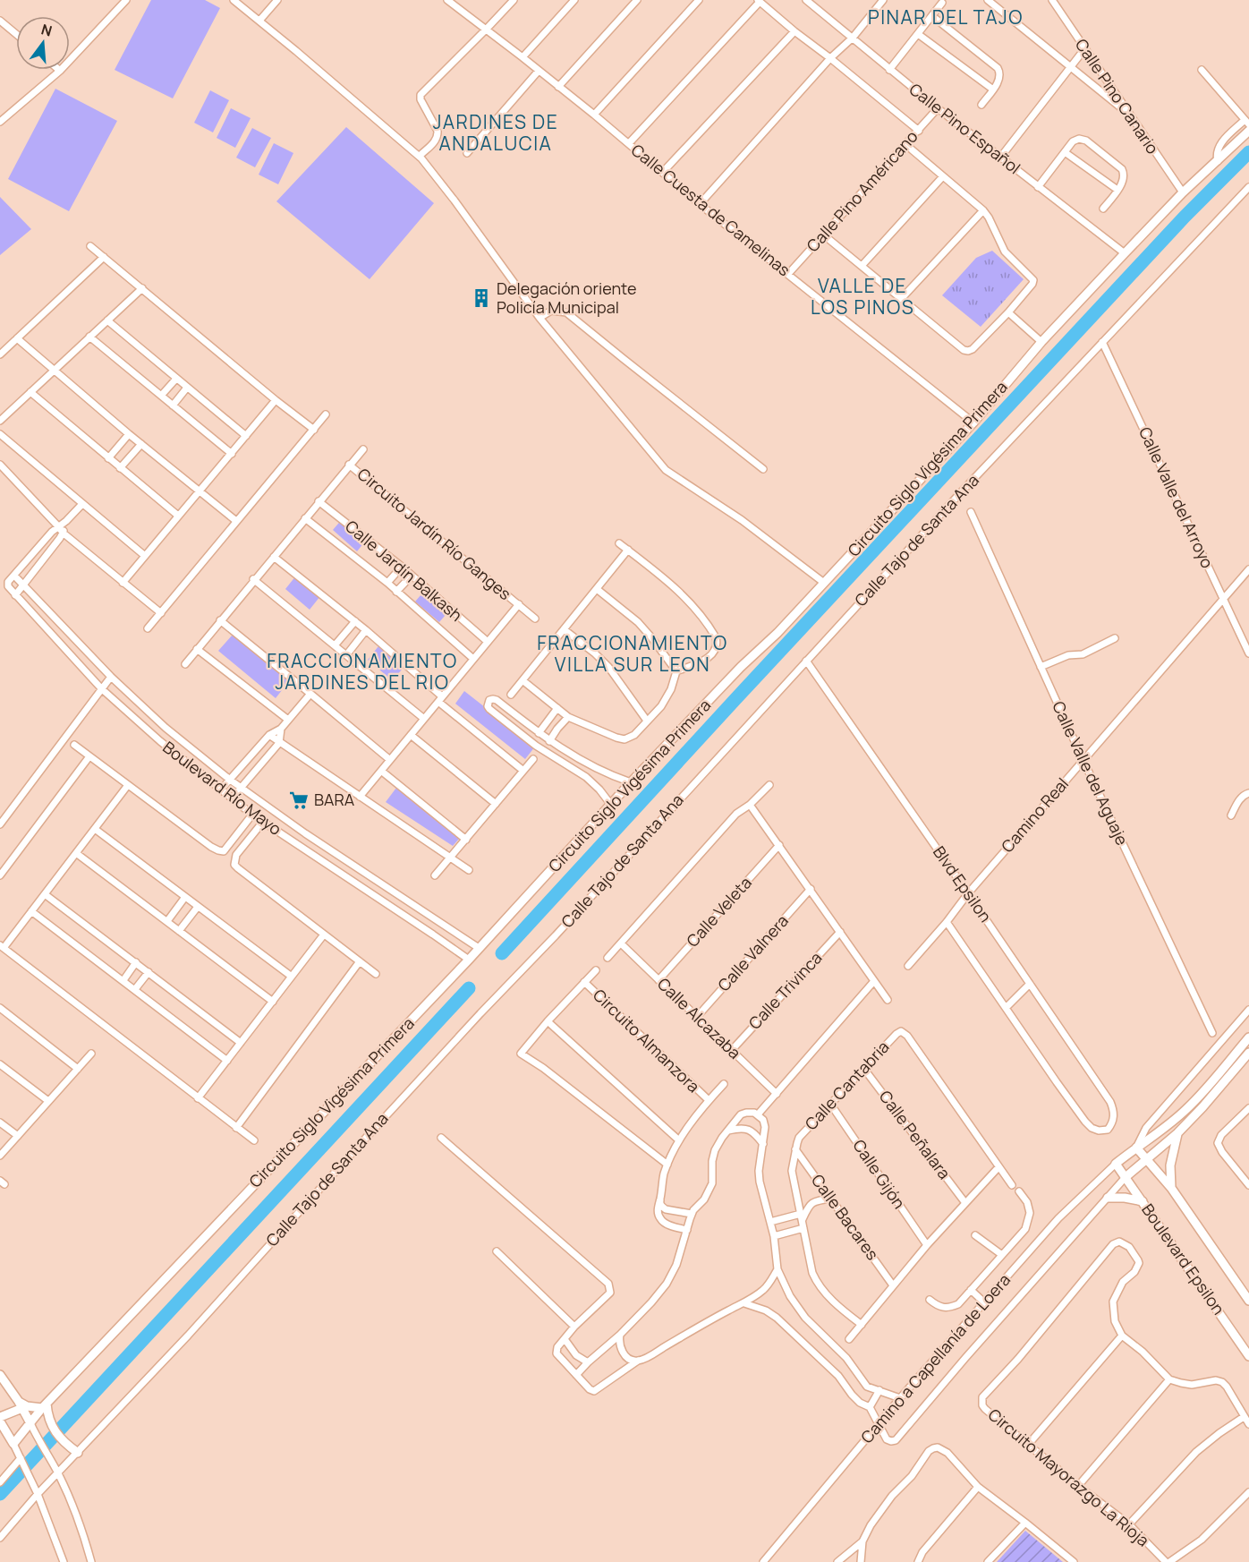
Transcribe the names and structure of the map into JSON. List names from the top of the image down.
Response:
{
  "streets": {
    "main road": ["Circuito Siglo Vigésima Primera", "Boulevard Epsilon"],
    "street": [
      "Calle Pino Canario",
      "Calle Pino Español",
      "Calle Pino Américano",
      "Calle Cuesta de Camelinas",
      "Calle Valle del Arroyo",
      "Circuito Jardín Río Ganges",
      "Calle Tajo de Santa Ana",
      "Calle Jardín Balkash",
      "Calle Valle del Aguaje",
      "Boulevard Río Mayo",
      "Camino Real",
      "Blvd Epsilon",
      "Calle Veleta",
      "Calle Valnera",
      "Calle Trivinca",
      "Calle Alcazaba",
      "Circuito Almanzora",
      "Calle Cantabria",
      "Calle Peñalara",
      "Calle Gijón",
      "Calle Bacares",
      "Camino a Capellanía de Loera",
      "Circuito Mayorazgo La Rioja"
    ]
  },
  "crossings": [
    ["Calle Pino Canario", "Circuito Siglo Vigésima Primera"],
    ["Calle Pino Español", "Calle Pino Américano"],
    ["Calle Pino Español", "Circuito Siglo Vigésima Primera"],
    ["Calle Pino Américano", "Calle Cuesta de Camelinas"],
    ["Calle Cuesta de Camelinas", "Circuito Siglo Vigésima Primera"],
    ["Circuito Siglo Vigésima Primera", "Boulevard Río Mayo"],
    ["Calle Valle del Arroyo", "Calle Tajo de Santa Ana"],
    ["Calle Valle del Arroyo", "Camino Real"],
    ["Circuito Jardín Río Ganges", "Calle Jardín Balkash"],
    ["Calle Tajo de Santa Ana", "Blvd Epsilon"],
    ["Calle Valle del Aguaje", "Camino Real"],
    ["Camino Real", "Blvd Epsilon"],
    ["Calle Veleta", "Calle Alcazaba"],
    ["Calle Valnera", "Calle Alcazaba"],
    ["Calle Trivinca", "Calle Alcazaba"],
    ["Calle Cantabria", "Calle Peñalara"],
    ["Calle Cantabria", "Calle Gijón"],
    ["Calle Cantabria", "Calle Bacares"],
    ["Boulevard Epsilon", "Camino a Capellanía de Loera"]
  ],
  "districts": [
    "PINAR DEL TAJO",
    "JARDINES DE ANDALUCIA",
    "VALLE DE LOS PINOS",
    "FRACCIONAMIENTO VILLA SUR LEON",
    "FRACCIONAMIENTO JARDINES DEL RIO"
  ],
  "places": {
    "building": ["Delegación oriente Policía Municipal"],
    "supermarket": ["BARA"]
  },
  "north": "top"
}
